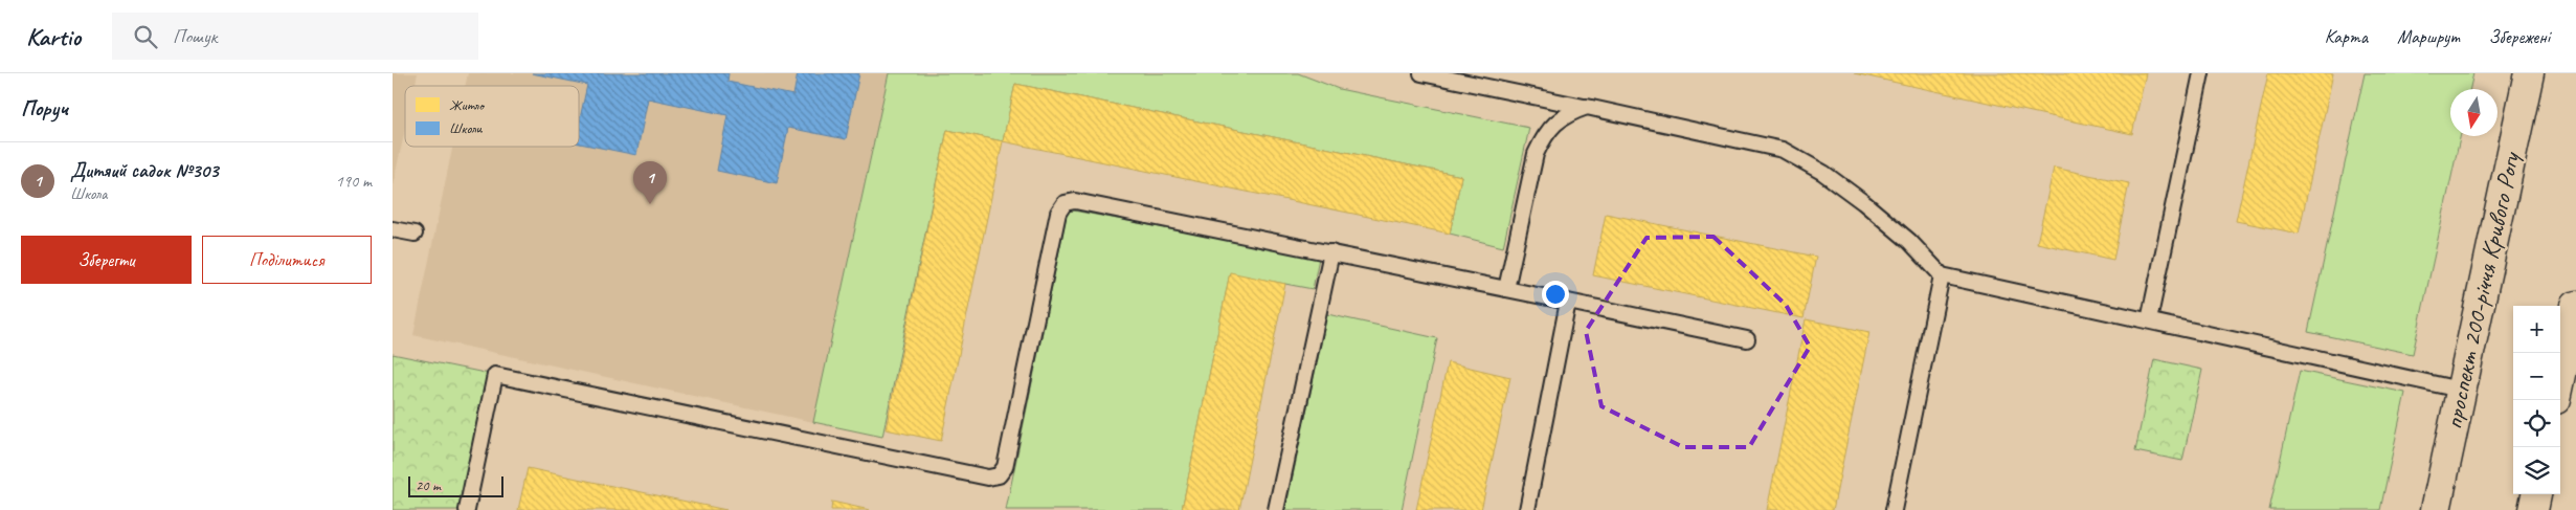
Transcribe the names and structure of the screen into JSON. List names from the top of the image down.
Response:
{
  "streets": {
    "main road": ["проспект 200-річчя Кривого Рогу"]
  },
  "legend": ["Житло", "Школи"],
  "scale_bar": "20 m",
  "north": "bottom",
  "page": {
    "header": "Kartio",
    "search": "Пошук",
    "nav": ["Карта", "Маршрут", "Збережені"],
    "heading": "Поруч",
    "list": [
      {
        "mark": "1",
        "name": "Дитяий садок №303",
        "note": "Школа",
        "value": "190 m"
      }
    ],
    "pins": "1",
    "buttons": ["Зберегти", "Поділитися"],
    "map_buttons": ["+", "−"],
    "scale": "20 m"
  }
}
